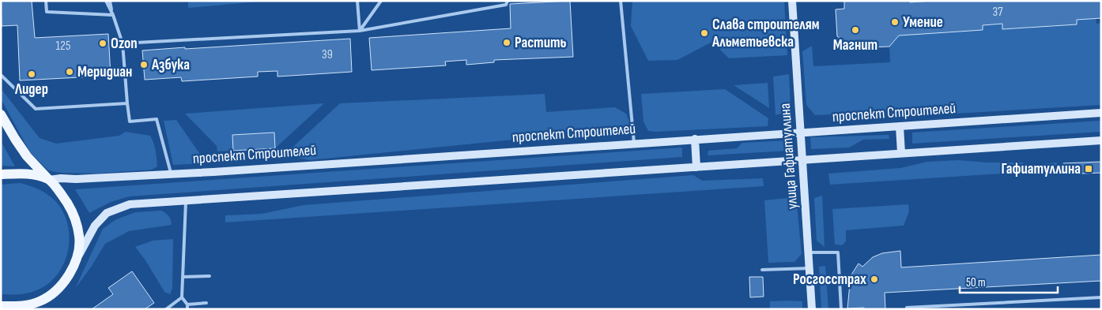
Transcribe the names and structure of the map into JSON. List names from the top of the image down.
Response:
{
  "streets": {
    "street": ["проспект Строителей", "улица Гафиатуллина"]
  },
  "crossings": [
    ["проспект Строителей", "улица Гафиатуллина"]
  ],
  "places": {
    "other": [
      "Умение",
      "Магнит",
      "Слава строителям Альметьевска",
      "Растить",
      "Ozon",
      "Азбука",
      "Меридиан",
      "Лидер",
      "Росгосстрах"
    ],
    "transit": ["Гафиатуллина"]
  },
  "house_numbers": ["37", "125", "39"],
  "scale_bar": "50 m"
}
